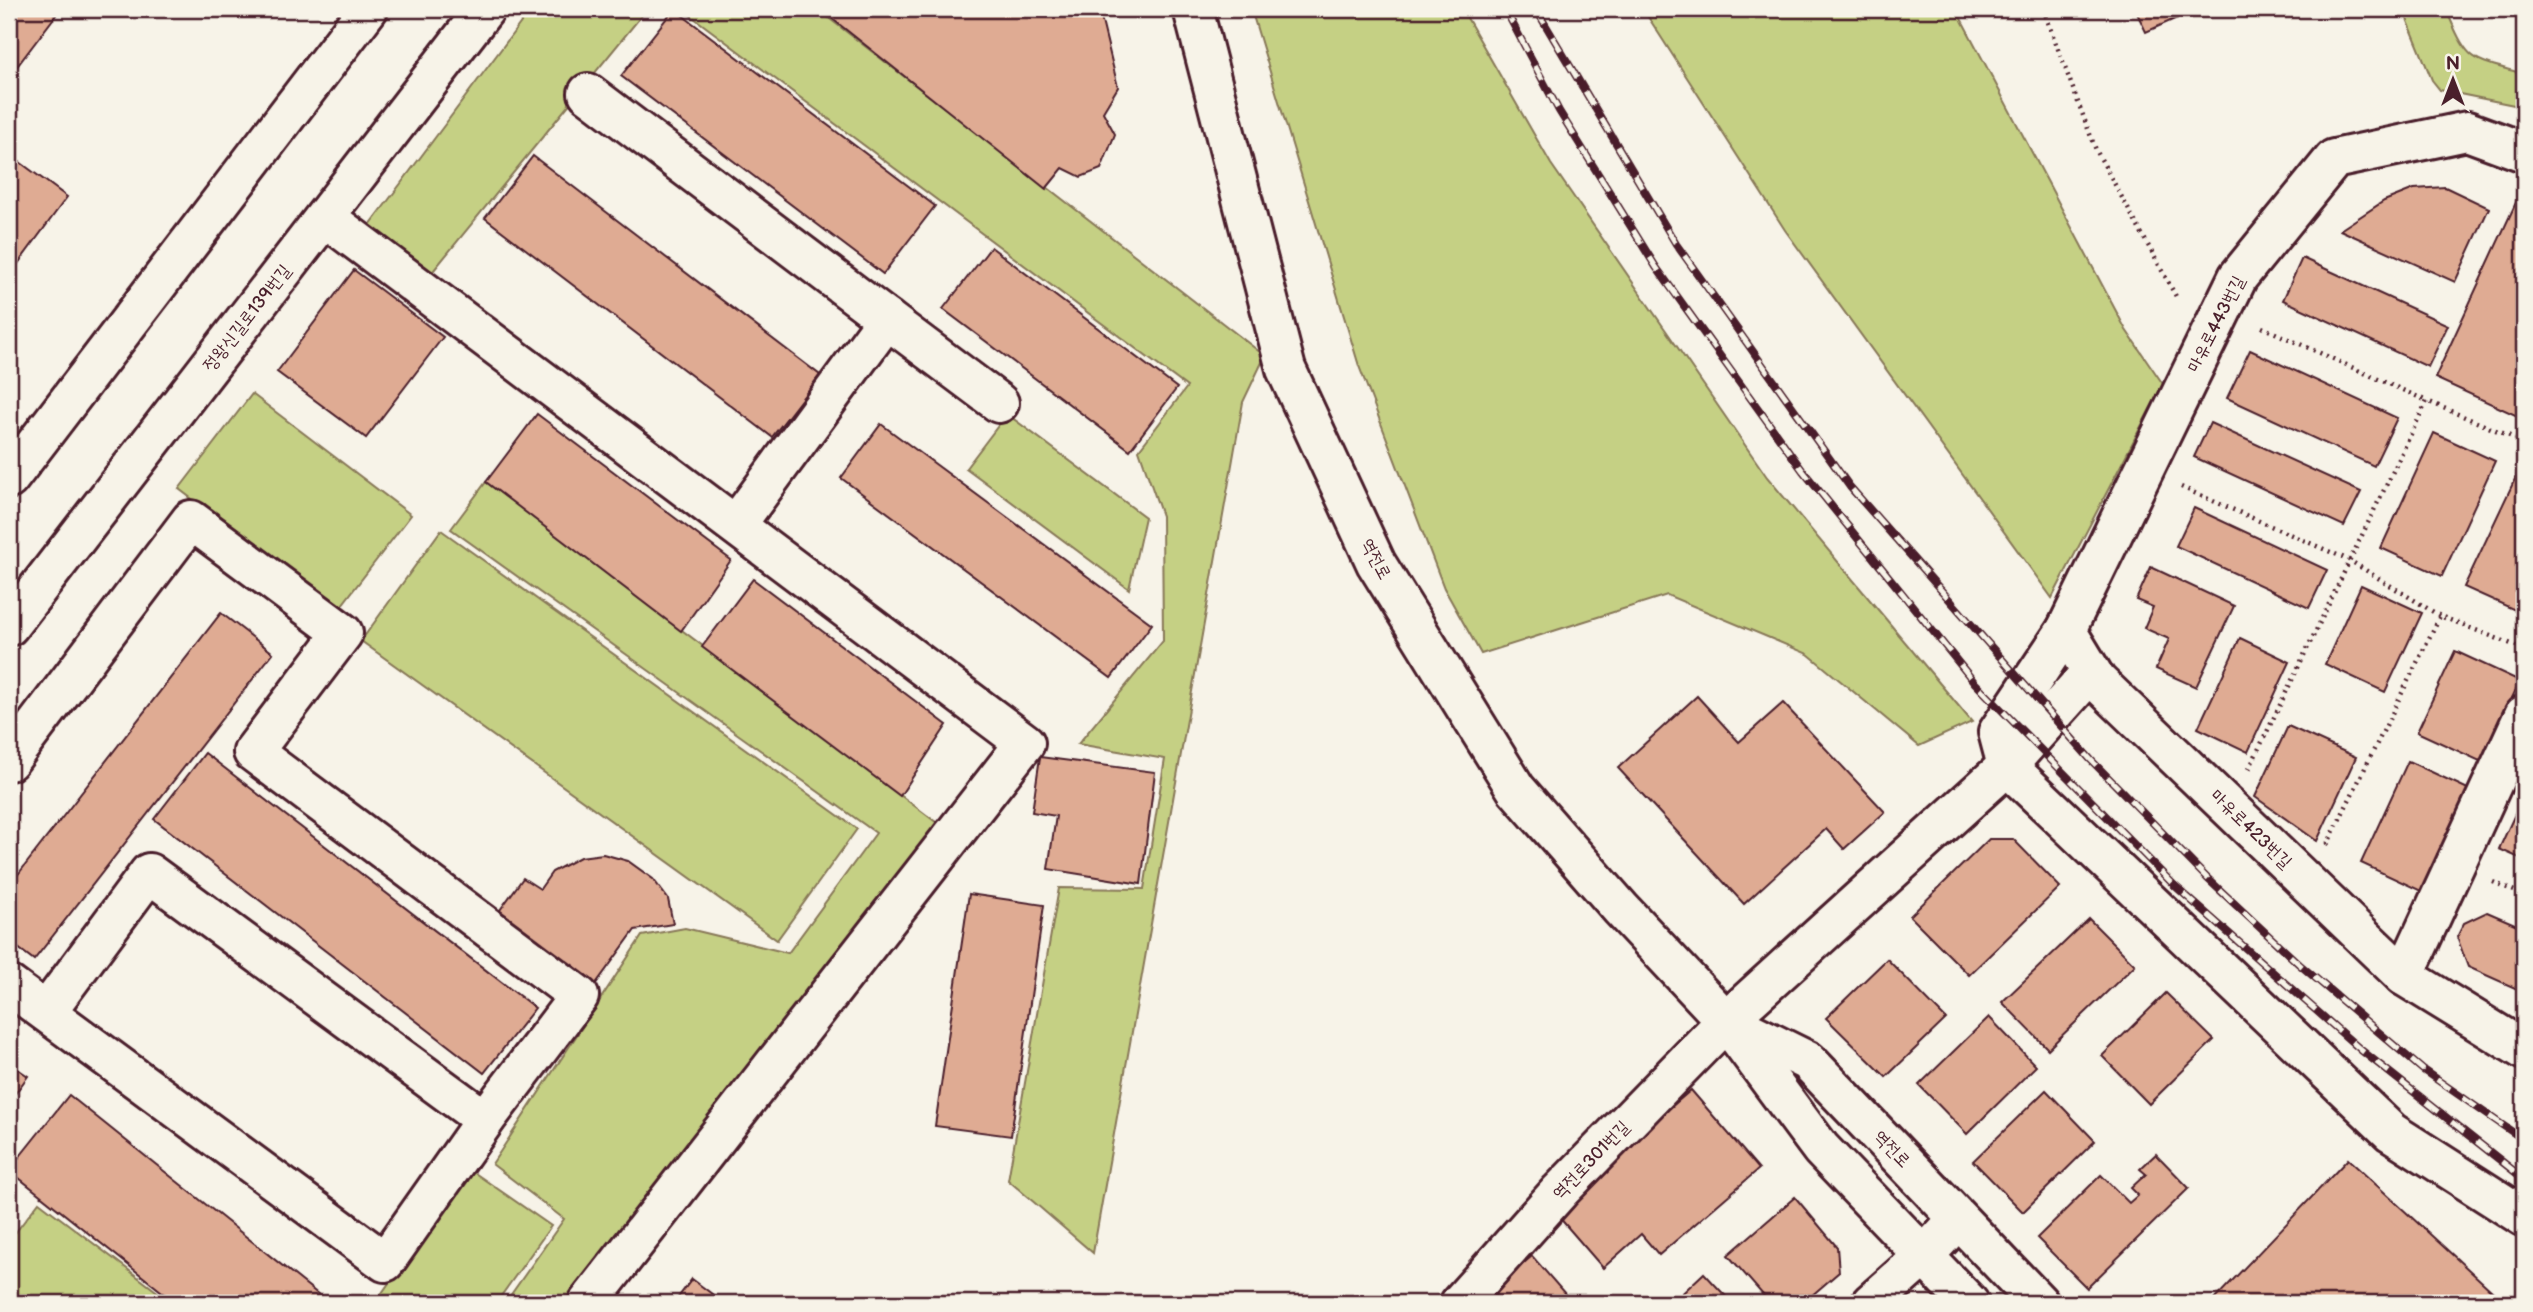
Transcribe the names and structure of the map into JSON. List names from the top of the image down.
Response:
{
  "streets": {
    "street": [
      "정왕신길로139번길",
      "마유로443번길",
      "역전로",
      "마유로423번길",
      "역전로301번길"
    ]
  },
  "crossings": [
    ["마유로443번길", "역전로301번길"],
    ["역전로", "역전로301번길"],
    ["마유로423번길", "역전로301번길"]
  ],
  "north": "top"
}
